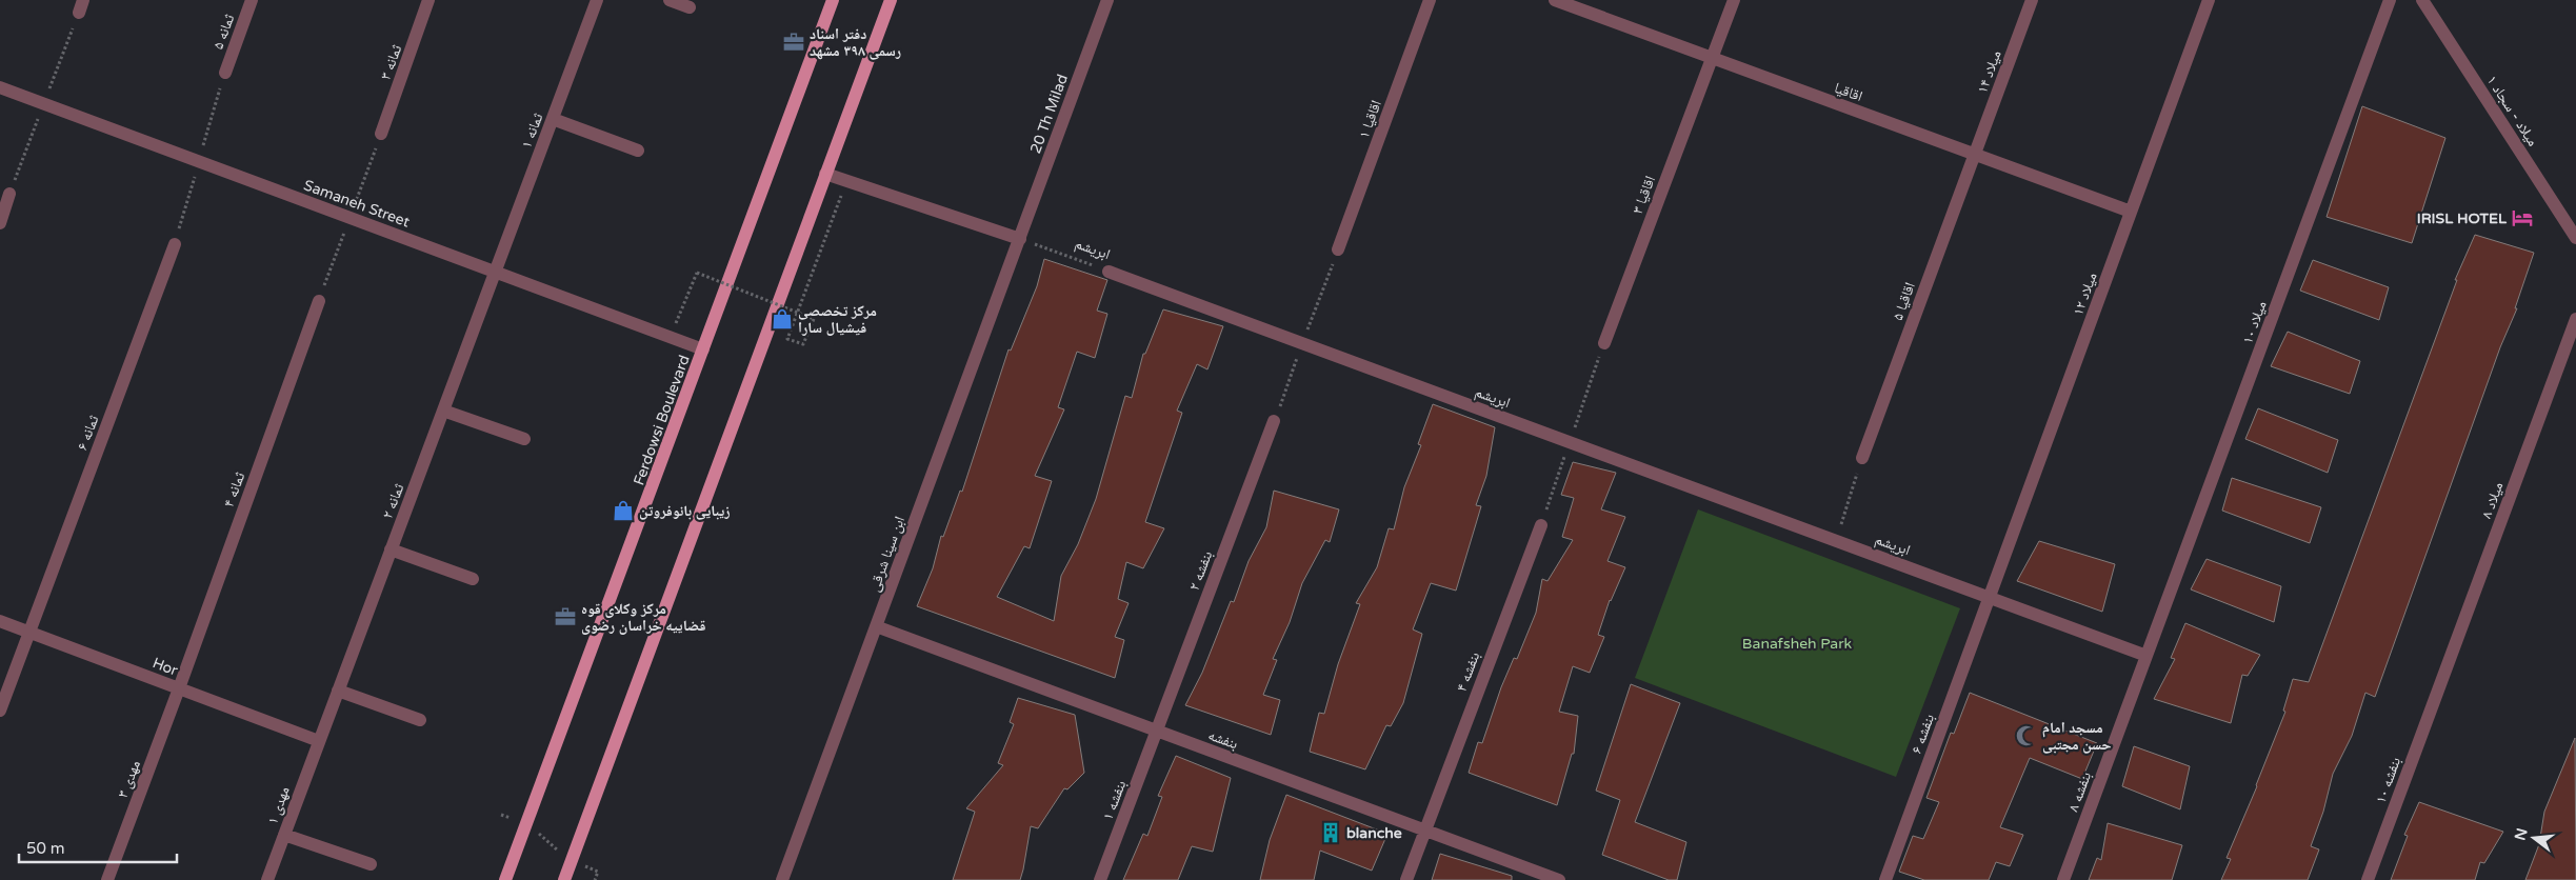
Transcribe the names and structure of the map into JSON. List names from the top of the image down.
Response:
{
  "streets": {
    "main road": ["Ferdowsi Boulevard"],
    "street": [
      "ثمانه ۵",
      "ثمانه ۳",
      "میلاد ۱۴",
      "اقاقیا",
      "میلاد - سجاد ۱",
      "20 Th Milad",
      "اقاقیا ۱",
      "ثمانه ۱",
      "اقاقیا ۳",
      "Samaneh Street",
      "ابریشم",
      "میلاد ۱۲",
      "اقاقیا ۵",
      "میلاد ۱۰",
      "ثمانه ۶",
      "ثمانه ۴",
      "میلاد ۸",
      "ثمانه ۲",
      "ابن سینا شرقی",
      "بنفشه ۲",
      "Hor",
      "بنفشه ۴",
      "بنفشه ۶",
      "بنفشه",
      "مهدی ۳",
      "بنفشه ۱۰",
      "بنفشه ۸",
      "بنفشه ۱",
      "مهدی ۱"
    ]
  },
  "crossings": [
    ["میلاد ۱۴", "اقاقیا"],
    ["میلاد ۱۴", "اقاقیا ۵"],
    ["اقاقیا", "اقاقیا ۳"],
    ["اقاقیا", "میلاد ۱۲"],
    ["اقاقیا", "اقاقیا ۵"],
    ["20 Th Milad", "ابریشم"],
    ["20 Th Milad", "ابن سینا شرقی"],
    ["ثمانه ۱", "Samaneh Street"],
    ["ثمانه ۱", "ثمانه ۲"],
    ["Samaneh Street", "Ferdowsi Boulevard"],
    ["Samaneh Street", "ثمانه ۲"],
    ["ابریشم", "میلاد ۱۲"],
    ["ابریشم", "میلاد ۱۰"],
    ["ابریشم", "ابن سینا شرقی"],
    ["ابریشم", "بنفشه ۶"],
    ["ابریشم", "بنفشه ۸"],
    ["میلاد ۱۲", "بنفشه ۶"],
    ["میلاد ۱۰", "بنفشه ۸"],
    ["ثمانه ۶", "Hor"],
    ["ثمانه ۴", "Hor"],
    ["ثمانه ۴", "مهدی ۳"],
    ["میلاد ۸", "بنفشه ۱۰"],
    ["ثمانه ۲", "Hor"],
    ["ثمانه ۲", "مهدی ۱"],
    ["ابن سینا شرقی", "بنفشه"],
    ["بنفشه ۲", "بنفشه"],
    ["بنفشه ۲", "بنفشه ۱"],
    ["Hor", "مهدی ۳"],
    ["Hor", "مهدی ۱"],
    ["بنفشه ۴", "بنفشه"],
    ["بنفشه", "بنفشه ۱"]
  ],
  "parks": ["Banafsheh Park"],
  "places": {
    "office": ["دفتر اسناد رسمی ۳۹۸ مشهد", "مرکز وکلای قوه قضاییه خراسان رضوی"],
    "hotel": ["IRISL HOTEL"],
    "shop": ["مرکز تخصصی فیشیال سارا", "زیبایی بانوفروتن"],
    "mosque": ["مسجد امام حسن مجتبی"],
    "building": ["blanche"]
  },
  "scale_bar": "50 m",
  "north": "left"
}
